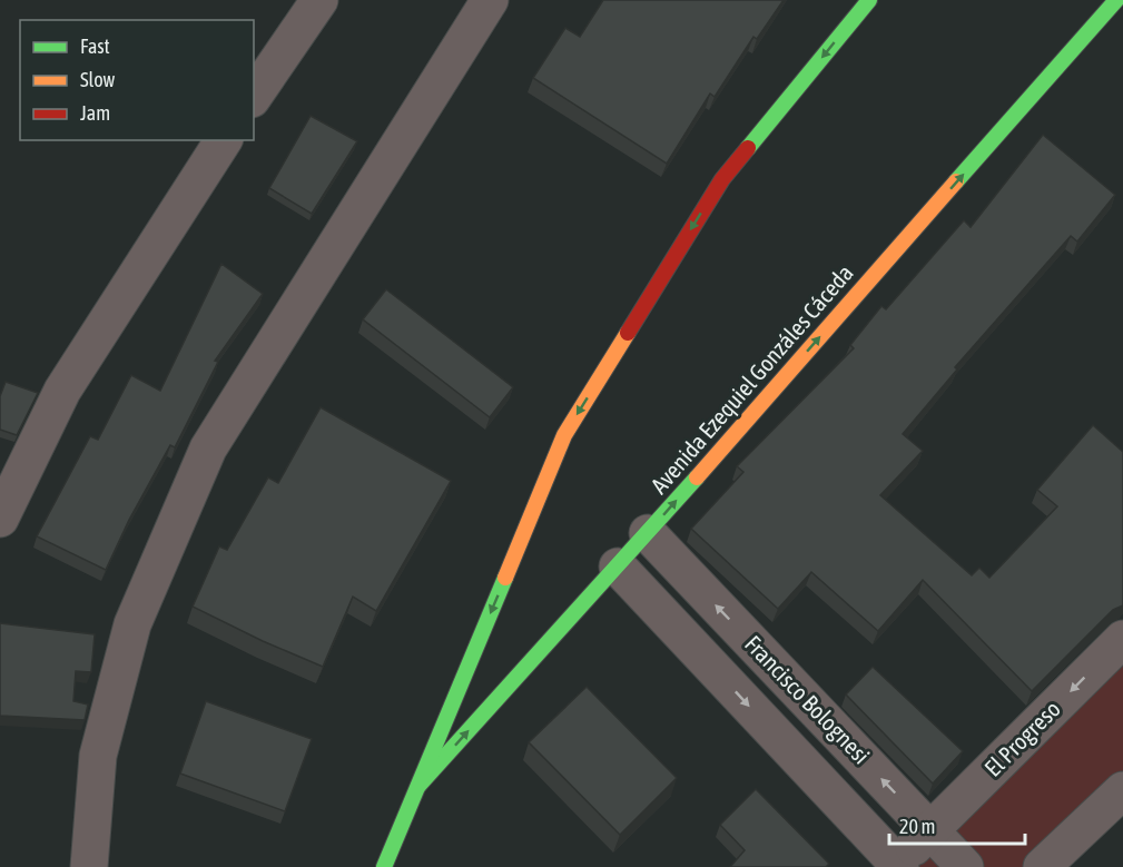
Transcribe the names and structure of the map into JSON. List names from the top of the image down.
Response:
{
  "streets": {
    "main road": ["Avenida Ezequiel Gonzáles Cáceda"],
    "street": ["Francisco Bolognesi", "El Progreso"]
  },
  "crossings": [
    ["Avenida Ezequiel Gonzáles Cáceda", "Francisco Bolognesi"],
    ["Francisco Bolognesi", "El Progreso"]
  ],
  "legend": ["Fast", "Slow", "Jam"],
  "scale_bar": "20 m"
}
